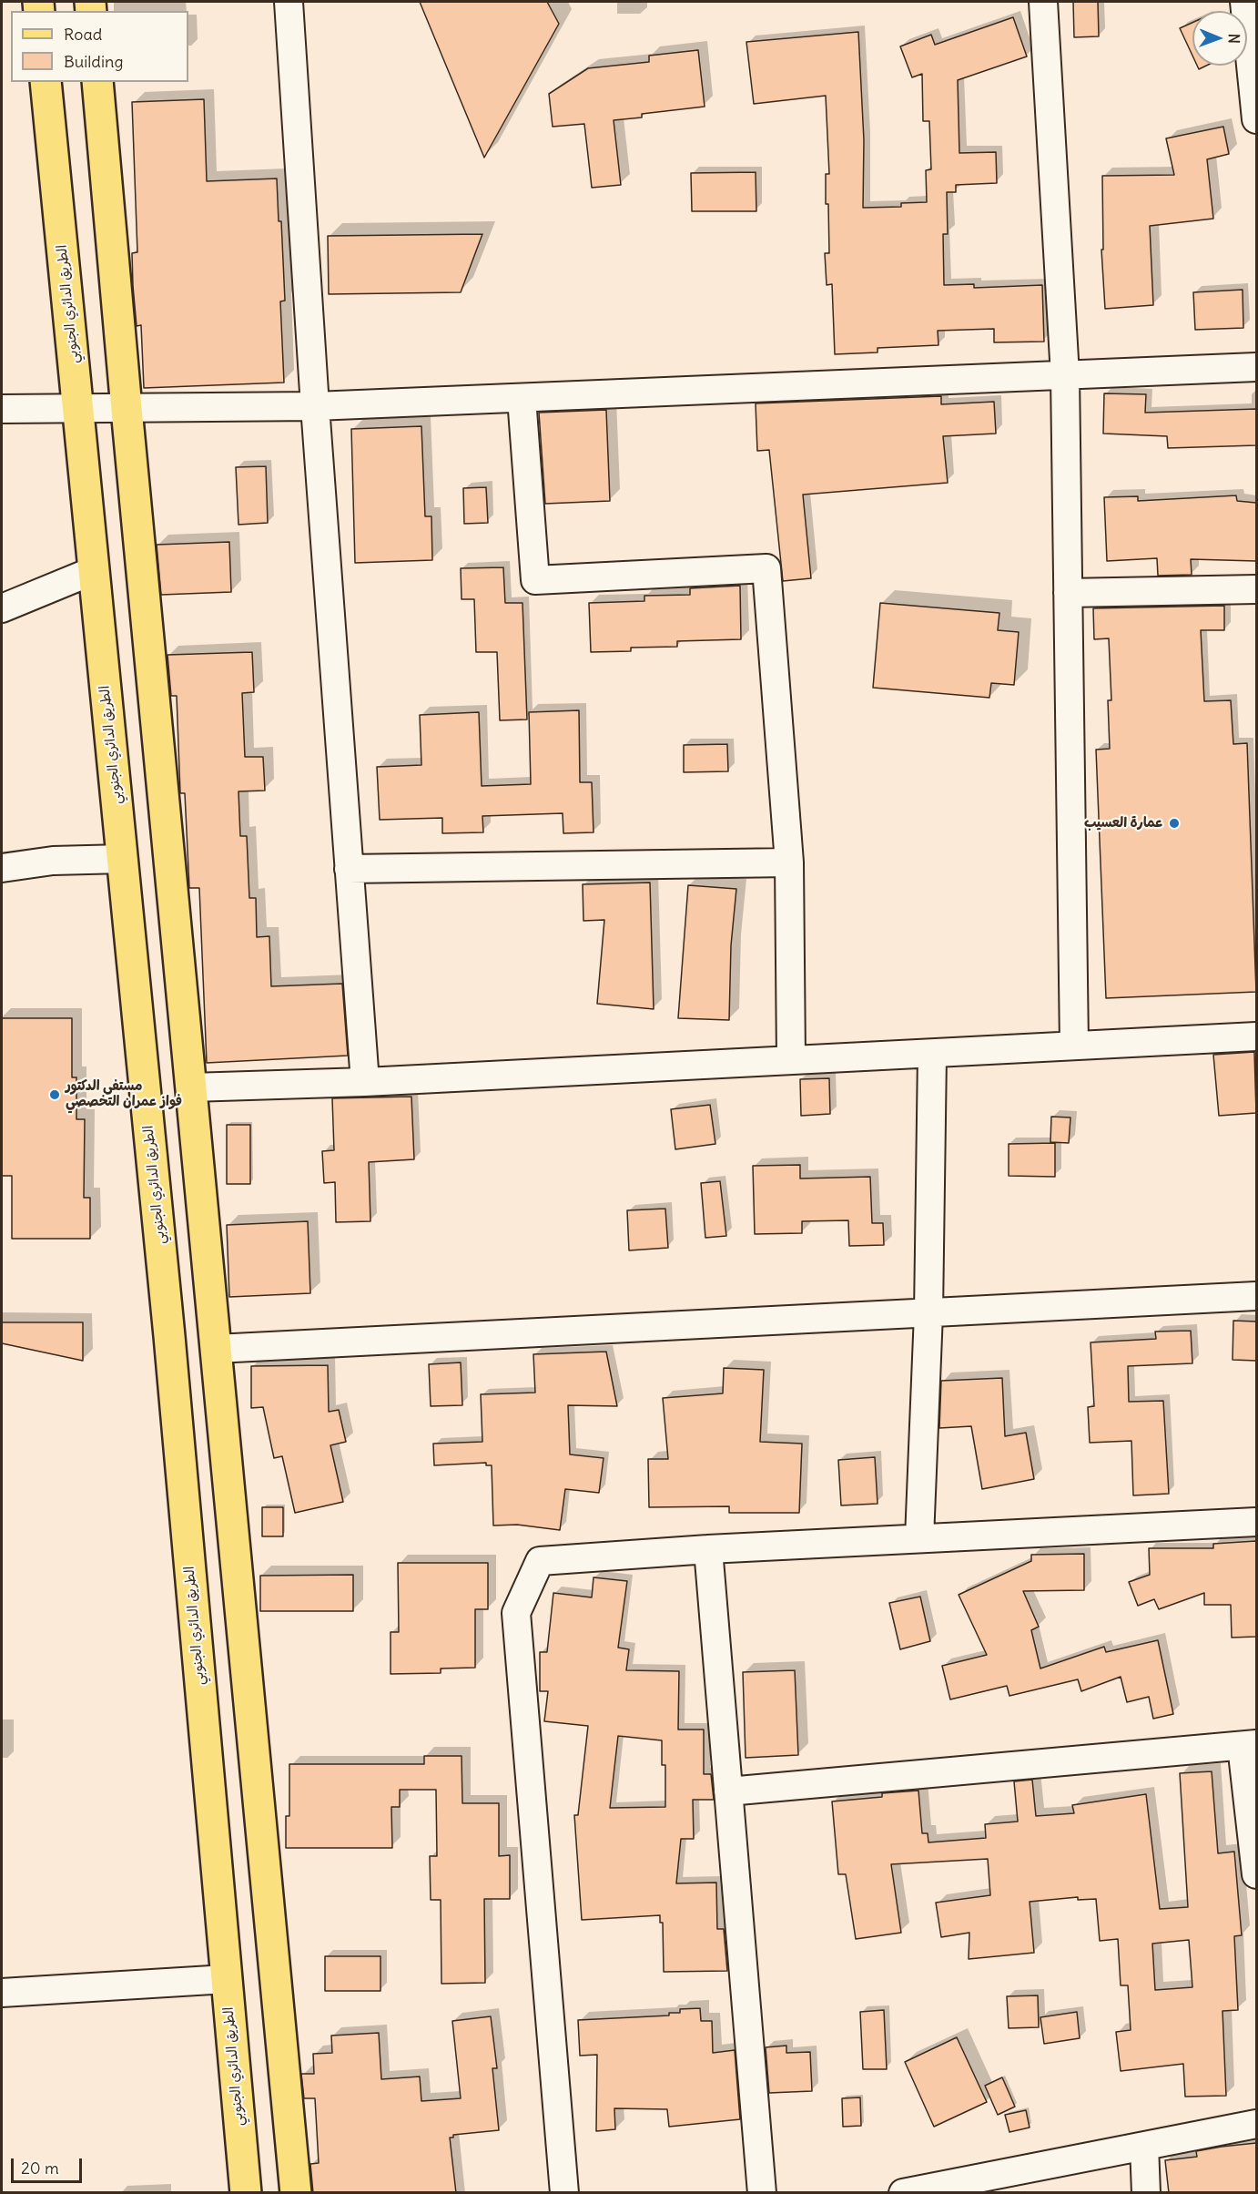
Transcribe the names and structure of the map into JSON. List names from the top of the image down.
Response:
{
  "streets": {
    "main road": ["الطريق الدائري الجنوبي"]
  },
  "places": ["عمارة العسيب", "مستفى الدكتور فواز عمران التخصصي"],
  "legend": ["Road", "Building"],
  "scale_bar": "20 m",
  "north": "right"
}
